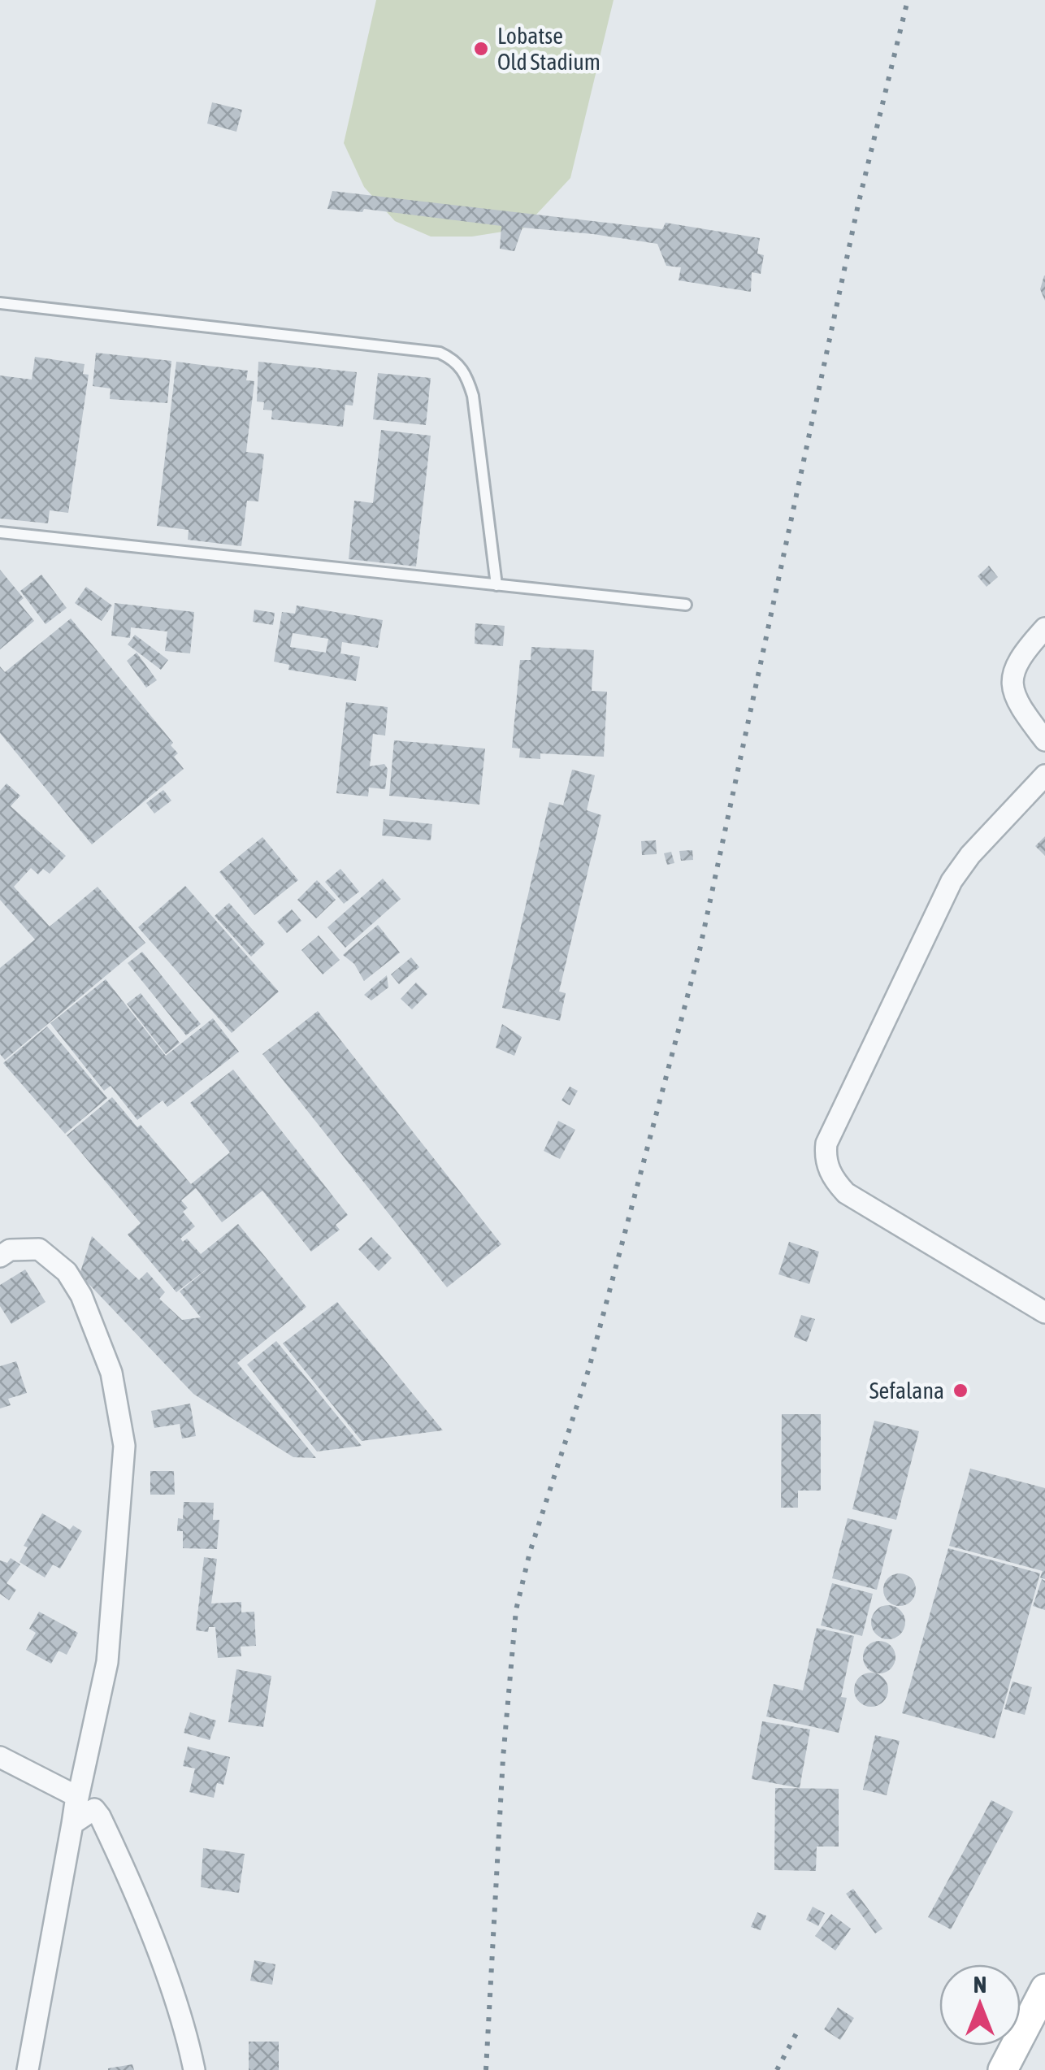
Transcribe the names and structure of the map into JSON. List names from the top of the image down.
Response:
{
  "places": ["Lobatse Old Stadium", "Sefalana"],
  "north": "top"
}
